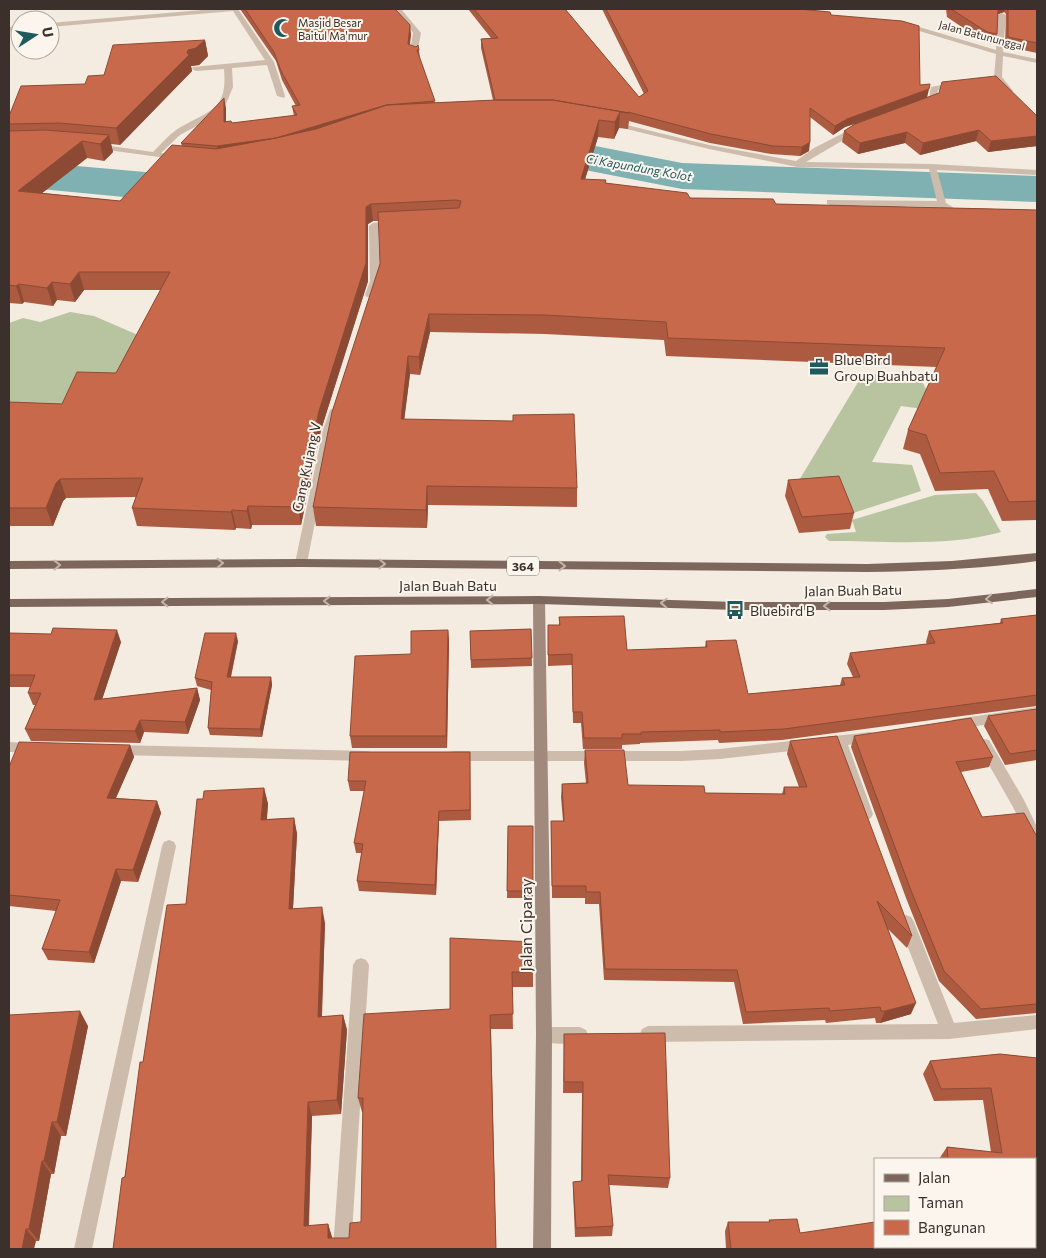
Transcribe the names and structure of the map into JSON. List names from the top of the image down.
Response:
{
  "streets": {
    "main road": ["364", "Jalan Buah Batu"],
    "street": ["Jalan Batununggal", "Gang Kujang V", "Jalan Ciparay"]
  },
  "crossings": [
    ["Gang Kujang V", "Jalan Buah Batu"],
    ["Jalan Buah Batu", "Jalan Ciparay"]
  ],
  "water": ["Ci Kapundung Kolot"],
  "places": {
    "mosque": ["Masjid Besar Baitul Ma'mur"],
    "office": ["Blue Bird Group Buahbatu"],
    "bus stop": ["Bluebird B"]
  },
  "legend": ["Jalan", "Taman", "Bangunan"],
  "north": "right"
}
